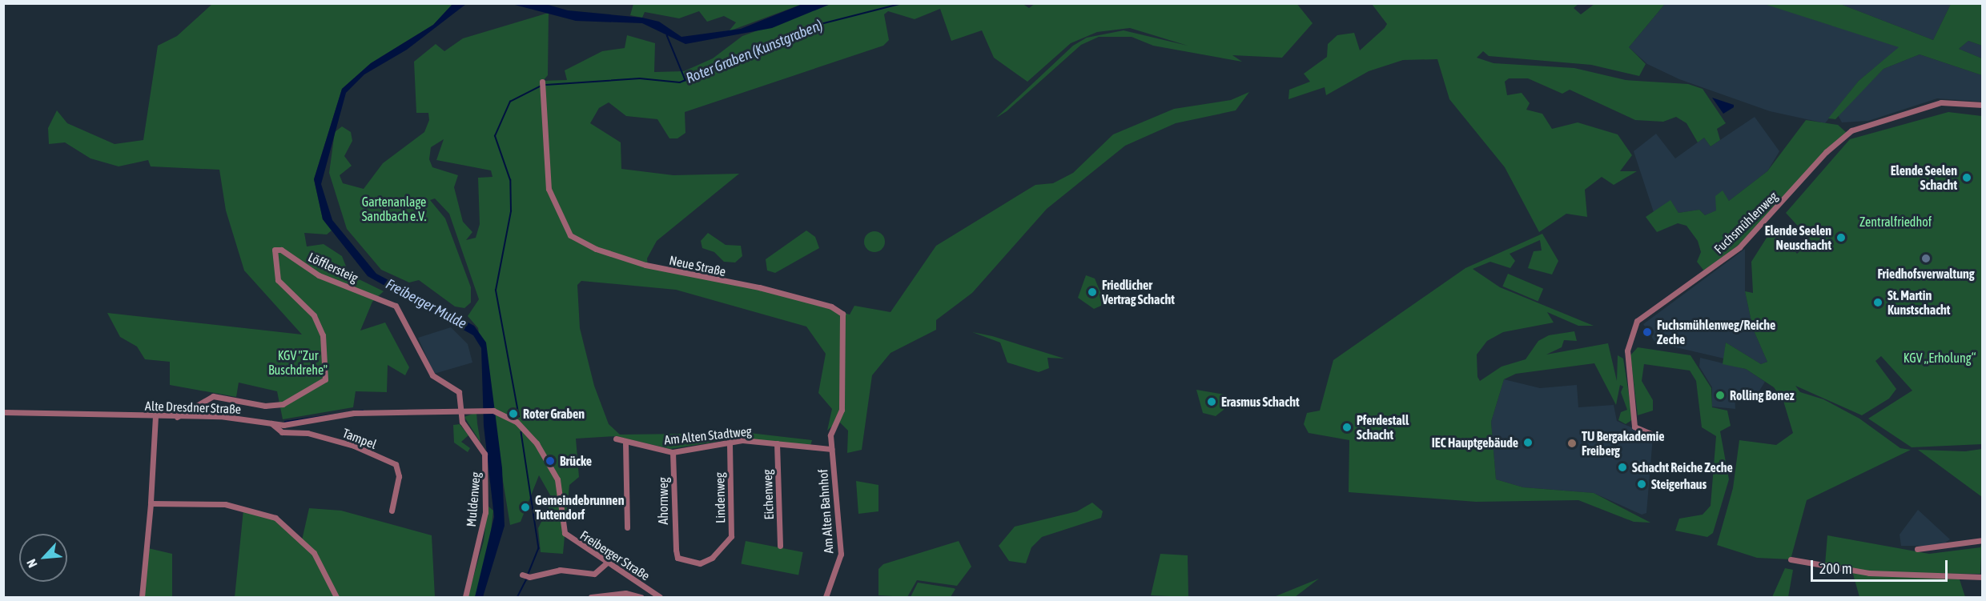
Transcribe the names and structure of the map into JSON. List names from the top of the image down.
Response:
{
  "streets": {
    "street": [
      "Fuchsmühlenweg",
      "Neue Straße",
      "Löfflersteig",
      "Alte Dresdner Straße",
      "Am Alten Stadtweg",
      "Tampel",
      "Eichenweg",
      "Lindenweg",
      "Muldenweg",
      "Ahornweg",
      "Am Alten Bahnhof",
      "Freiberger Straße"
    ]
  },
  "crossings": [
    ["Neue Straße", "Am Alten Stadtweg"],
    ["Neue Straße", "Am Alten Bahnhof"],
    ["Löfflersteig", "Alte Dresdner Straße"],
    ["Löfflersteig", "Muldenweg"],
    ["Löfflersteig", "Freiberger Straße"],
    ["Alte Dresdner Straße", "Tampel"],
    ["Alte Dresdner Straße", "Muldenweg"],
    ["Alte Dresdner Straße", "Freiberger Straße"],
    ["Am Alten Stadtweg", "Eichenweg"],
    ["Am Alten Stadtweg", "Lindenweg"],
    ["Am Alten Stadtweg", "Ahornweg"],
    ["Am Alten Stadtweg", "Am Alten Bahnhof"],
    ["Lindenweg", "Ahornweg"],
    ["Muldenweg", "Freiberger Straße"]
  ],
  "water": ["Roter Graben (Kunstgraben)", "Freiberger Mulde"],
  "parks": [
    "Gartenanlage Sandbach e.V.",
    "Zentralfriedhof",
    "KGV \"Zur Buschdrehe\"",
    "KGV „Erholung“"
  ],
  "places": [
    "Elende Seelen Schacht",
    "Elende Seelen Neuschacht",
    "Friedhofsverwaltung",
    "Friedlicher Vertrag Schacht",
    "St. Martin Kunstschacht",
    "Fuchsmühlenweg/Reiche Zeche",
    "Rolling Bonez",
    "Erasmus Schacht",
    "Roter Graben",
    "Pferdestall Schacht",
    "IEC Hauptgebäude",
    "TU Bergakademie Freiberg",
    "Brücke",
    "Schacht Reiche Zeche",
    "Steigerhaus",
    "Gemeindebrunnen Tuttendorf"
  ],
  "scale_bar": "200 m",
  "north": "bottom left"
}
